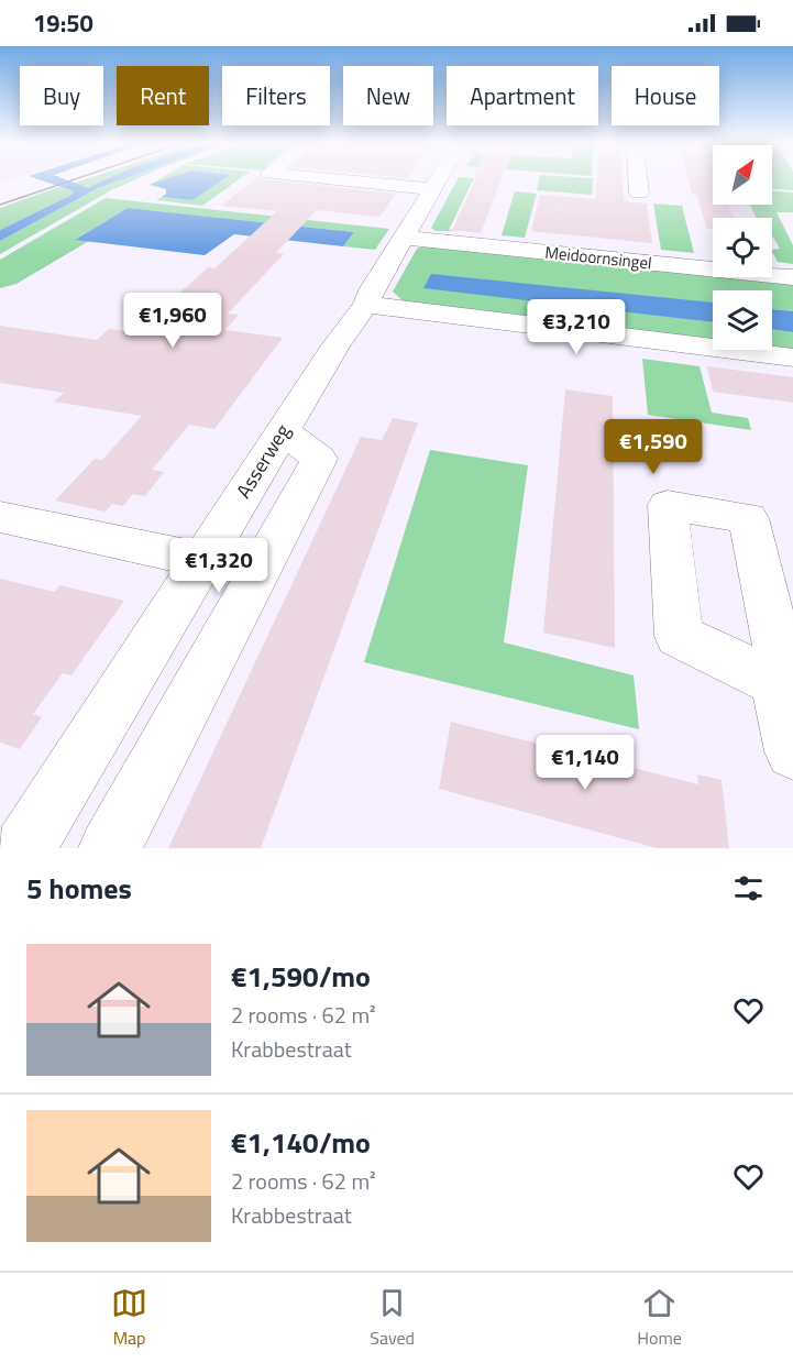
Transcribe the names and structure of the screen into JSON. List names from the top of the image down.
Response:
{
  "streets": {
    "street": ["Meidoornsingel", "Asserweg"]
  },
  "crossings": [
    ["Meidoornsingel", "Asserweg"]
  ],
  "north": "top right",
  "page": {
    "status": "19:50",
    "chip": [
      "Buy",
      "Rent",
      "Filters",
      "New",
      "Apartment",
      "House"
    ],
    "price": [
      "€1,960",
      "€3,210",
      "€1,590",
      "€1,320",
      "€1,140"
    ],
    "heading": "5 homes",
    "list": [
      {
        "name": "€1,590/mo",
        "note": "2 rooms · 62 m² · Krabbestraat"
      },
      {
        "name": "€1,140/mo",
        "note": "2 rooms · 62 m² · Krabbestraat"
      }
    ],
    "tabs": ["Map", "Saved", "Home"]
  }
}
